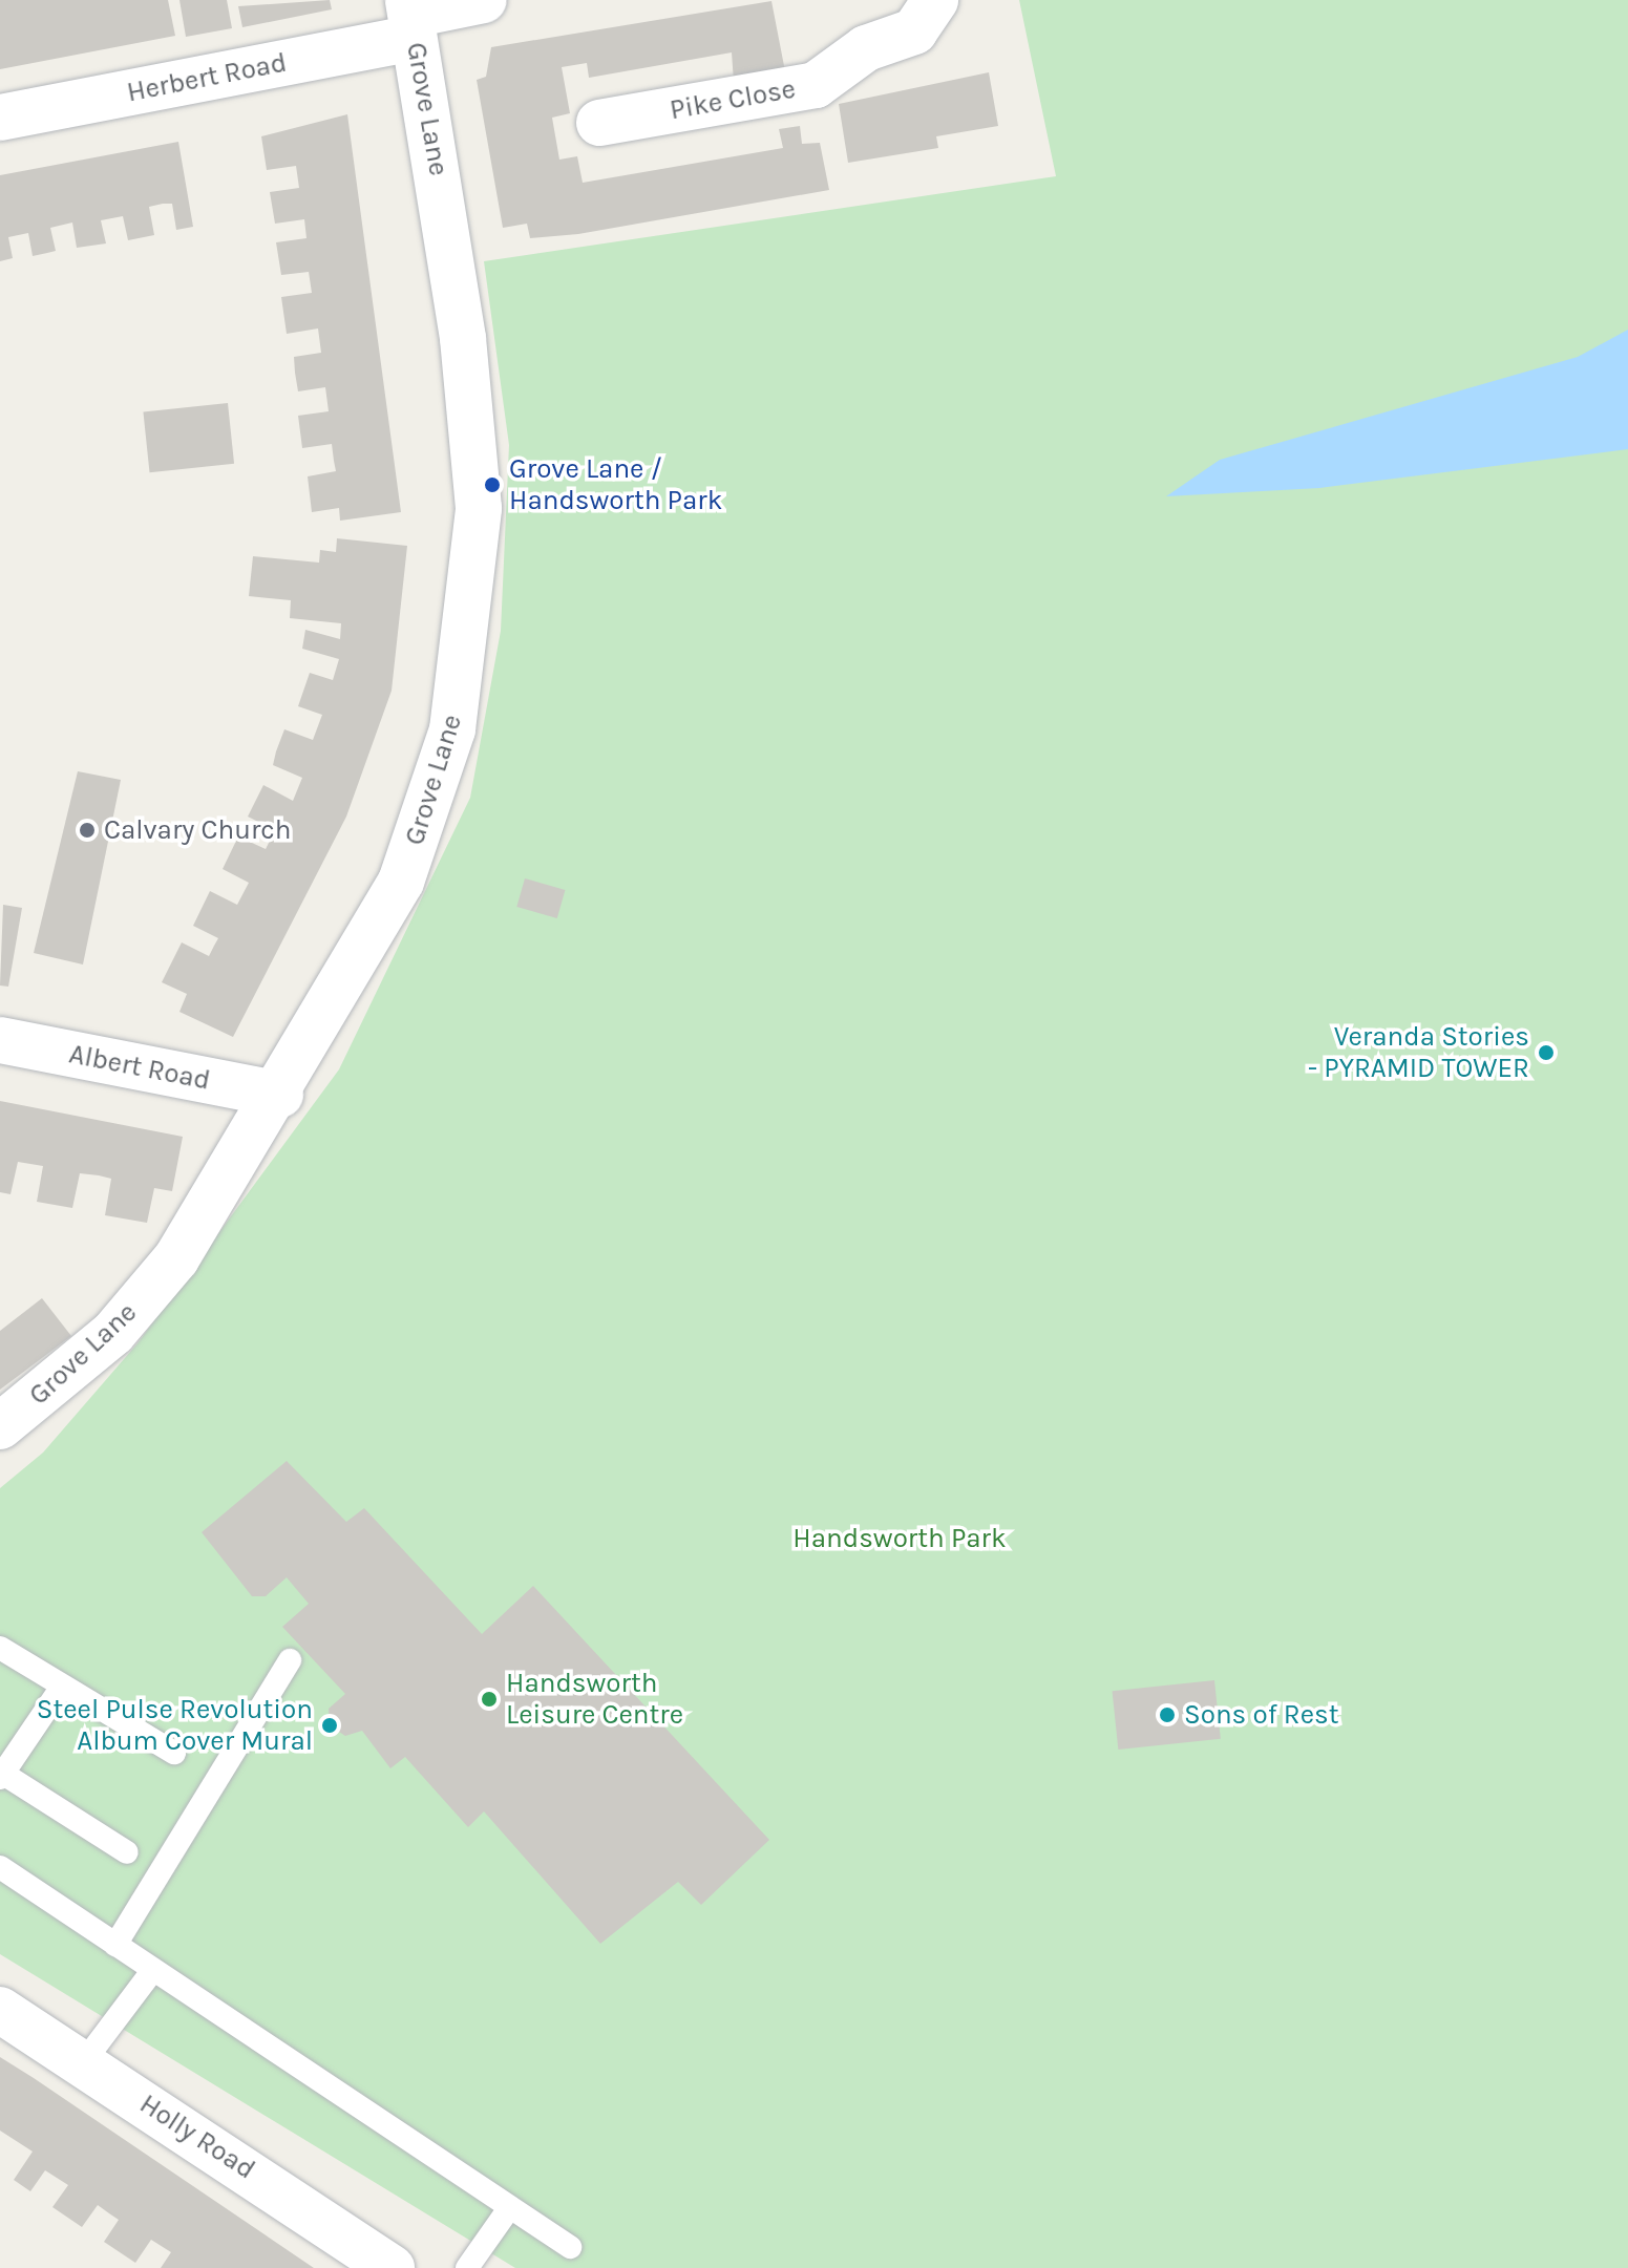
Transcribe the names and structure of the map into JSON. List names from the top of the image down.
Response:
{
  "streets": {
    "street": [
      "Herbert Road",
      "Pike Close",
      "Grove Lane",
      "Albert Road",
      "Holly Road"
    ]
  },
  "crossings": [
    ["Herbert Road", "Grove Lane"],
    ["Grove Lane", "Albert Road"]
  ],
  "parks": ["Handsworth Park"],
  "places": [
    "Grove Lane / Handsworth Park",
    "Calvary Church",
    "Veranda Stories - PYRAMID TOWER",
    "Handsworth Leisure Centre",
    "Sons of Rest",
    "Steel Pulse Revolution Album Cover Mural"
  ]
}
